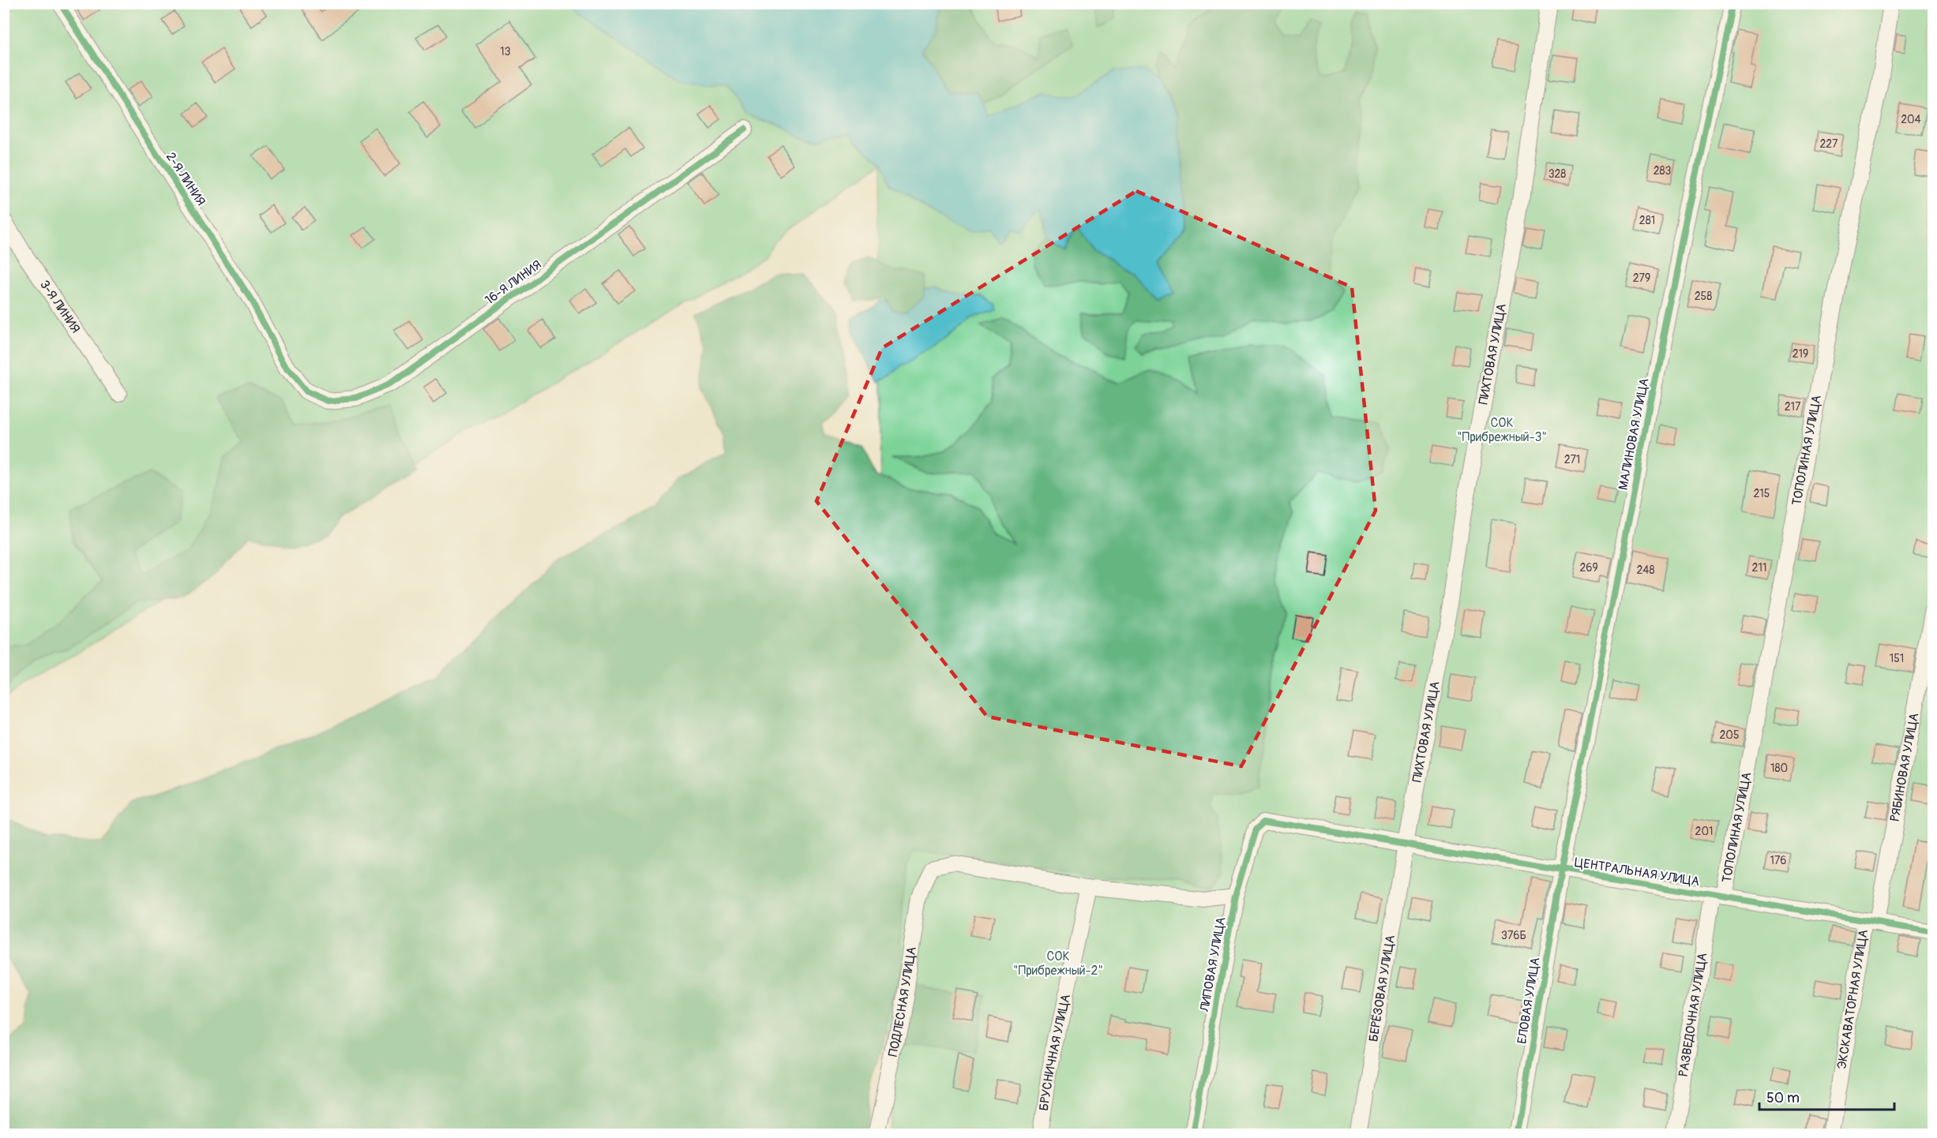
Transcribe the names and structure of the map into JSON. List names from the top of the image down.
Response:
{
  "streets": {
    "street": [
      "2-Я ЛИНИЯ",
      "16-Я ЛИНИЯ",
      "3-Я ЛИНИЯ",
      "ПИХТОВАЯ УЛИЦА",
      "МАЛИНОВАЯ УЛИЦА",
      "ТОПОЛИНАЯ УЛИЦА",
      "РЯБИНОВАЯ УЛИЦА",
      "ЦЕНТРАЛЬНАЯ УЛИЦА",
      "ЛИПОВАЯ УЛИЦА",
      "БЕРЁЗОВАЯ УЛИЦА",
      "ЭКСКАВАТОРНАЯ УЛИЦА",
      "ПОДЛЕСНАЯ УЛИЦА",
      "ЕЛОВАЯ УЛИЦА",
      "РАЗВЕДОЧНАЯ УЛИЦА",
      "БРУСНИЧНАЯ УЛИЦА"
    ]
  },
  "crossings": [
    ["2-Я ЛИНИЯ", "16-Я ЛИНИЯ"],
    ["ПИХТОВАЯ УЛИЦА", "ЦЕНТРАЛЬНАЯ УЛИЦА"],
    ["ПИХТОВАЯ УЛИЦА", "БЕРЁЗОВАЯ УЛИЦА"],
    ["МАЛИНОВАЯ УЛИЦА", "ЦЕНТРАЛЬНАЯ УЛИЦА"],
    ["МАЛИНОВАЯ УЛИЦА", "ЕЛОВАЯ УЛИЦА"],
    ["ТОПОЛИНАЯ УЛИЦА", "ЦЕНТРАЛЬНАЯ УЛИЦА"],
    ["ТОПОЛИНАЯ УЛИЦА", "РАЗВЕДОЧНАЯ УЛИЦА"],
    ["РЯБИНОВАЯ УЛИЦА", "ЦЕНТРАЛЬНАЯ УЛИЦА"],
    ["РЯБИНОВАЯ УЛИЦА", "ЭКСКАВАТОРНАЯ УЛИЦА"],
    ["ЦЕНТРАЛЬНАЯ УЛИЦА", "ЛИПОВАЯ УЛИЦА"],
    ["ЦЕНТРАЛЬНАЯ УЛИЦА", "БЕРЁЗОВАЯ УЛИЦА"],
    ["ЦЕНТРАЛЬНАЯ УЛИЦА", "ЭКСКАВАТОРНАЯ УЛИЦА"],
    ["ЦЕНТРАЛЬНАЯ УЛИЦА", "ЕЛОВАЯ УЛИЦА"],
    ["ЦЕНТРАЛЬНАЯ УЛИЦА", "РАЗВЕДОЧНАЯ УЛИЦА"],
    ["ПОДЛЕСНАЯ УЛИЦА", "БРУСНИЧНАЯ УЛИЦА"]
  ],
  "parks": ["СОК \"Прибрежный-3\"", "СОК \"Прибрежный-2\""],
  "house_numbers": [
    "13",
    "204",
    "227",
    "283",
    "328",
    "281",
    "279",
    "258",
    "219",
    "217",
    "271",
    "215",
    "269",
    "211",
    "248",
    "151",
    "205",
    "180",
    "201",
    "176",
    "376Б"
  ],
  "scale_bar": "50 m"
}
